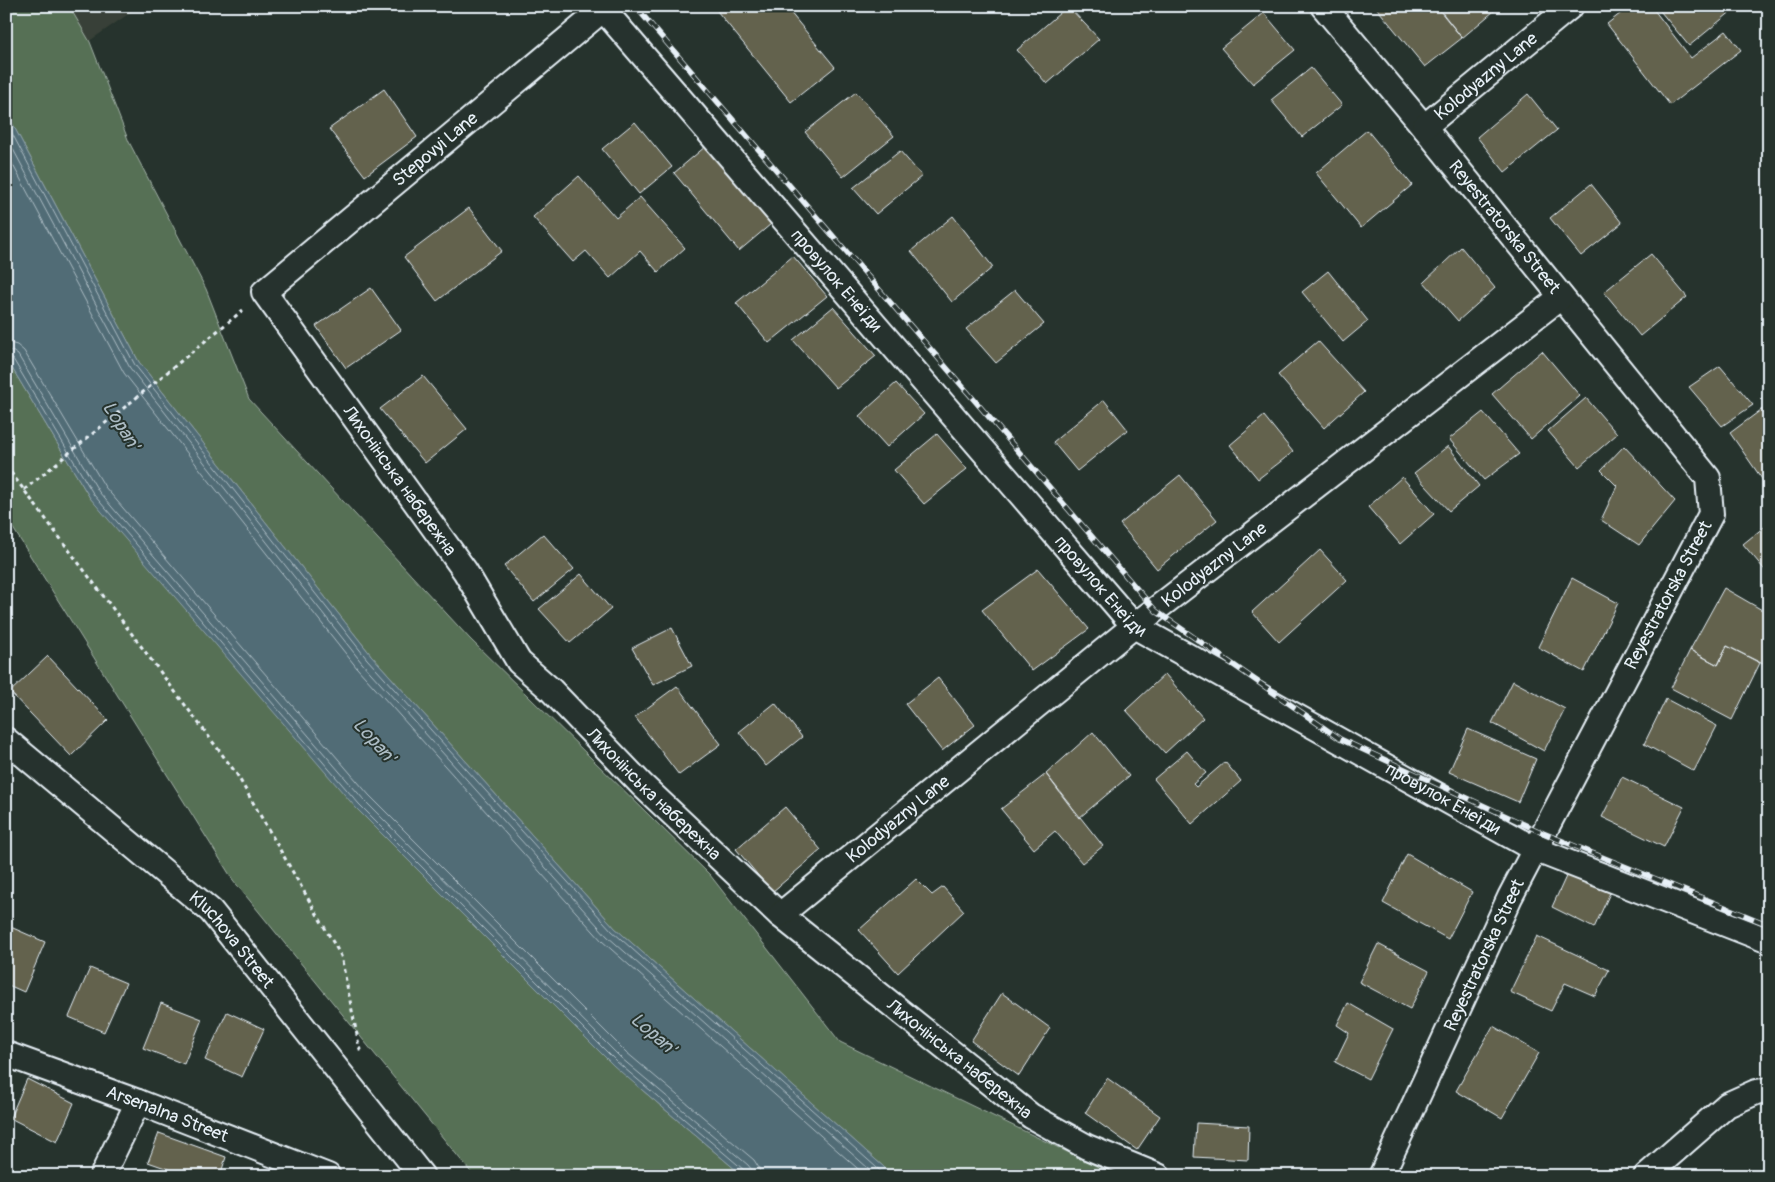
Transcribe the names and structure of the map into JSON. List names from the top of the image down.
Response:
{
  "streets": {
    "street": [
      "Kolodyazny Lane",
      "Stepovyi Lane",
      "Reyestratorska Street",
      "провулок Енеїди",
      "Лихонінська набережна",
      "Kluchova Street",
      "Arsenalna Street"
    ]
  },
  "crossings": [
    ["Kolodyazny Lane", "Reyestratorska Street"],
    ["Kolodyazny Lane", "провулок Енеїди"],
    ["Kolodyazny Lane", "Лихонінська набережна"],
    ["Stepovyi Lane", "провулок Енеїди"],
    ["Stepovyi Lane", "Лихонінська набережна"],
    ["Reyestratorska Street", "провулок Енеїди"]
  ],
  "water": ["Lopan'"]
}
